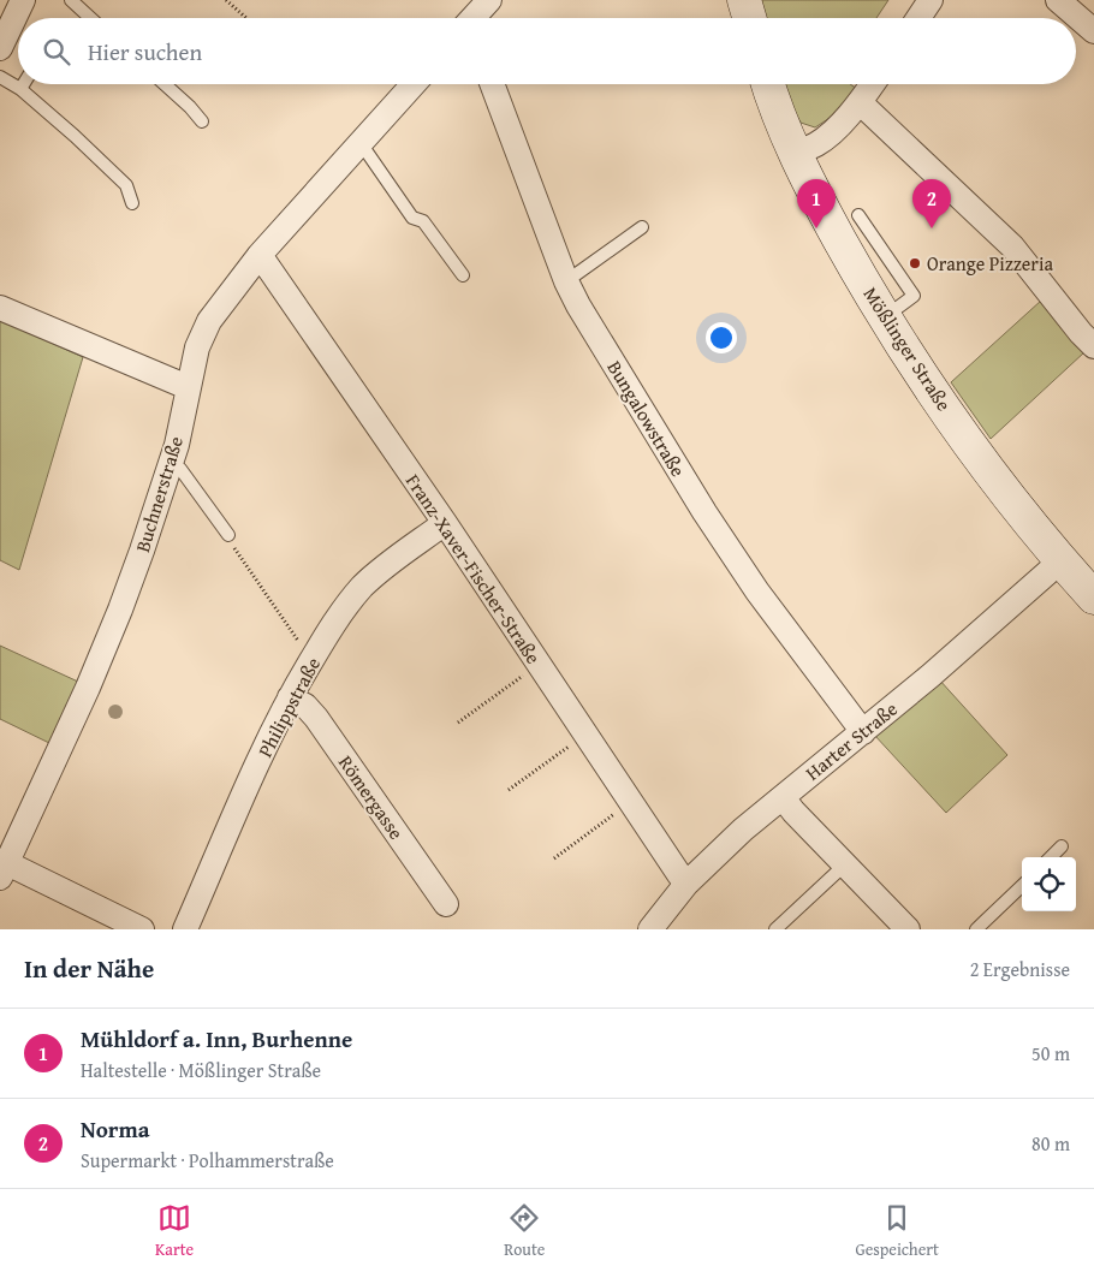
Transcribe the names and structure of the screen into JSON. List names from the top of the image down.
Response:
{
  "streets": {
    "street": [
      "Mößlinger Straße",
      "Bungalowstraße",
      "Buchnerstraße",
      "Franz-Xaver-Fischer-Straße",
      "Philippstraße",
      "Harter Straße",
      "Römergasse"
    ]
  },
  "crossings": [
    ["Mößlinger Straße", "Harter Straße"],
    ["Bungalowstraße", "Harter Straße"],
    ["Buchnerstraße", "Franz-Xaver-Fischer-Straße"],
    ["Franz-Xaver-Fischer-Straße", "Philippstraße"],
    ["Franz-Xaver-Fischer-Straße", "Harter Straße"],
    ["Philippstraße", "Römergasse"]
  ],
  "places": ["Orange Pizzeria"],
  "page": {
    "search": "Hier suchen",
    "pins": ["1", "2"],
    "heading": ["In der Nähe", "2 Ergebnisse"],
    "list": [
      {
        "mark": "1",
        "name": "Mühldorf a. Inn, Burhenne",
        "note": "Haltestelle · Mößlinger Straße",
        "value": "50 m"
      },
      {
        "mark": "2",
        "name": "Norma",
        "note": "Supermarkt · Polhammerstraße",
        "value": "80 m"
      }
    ],
    "nav": ["Karte", "Route", "Gespeichert"]
  }
}
